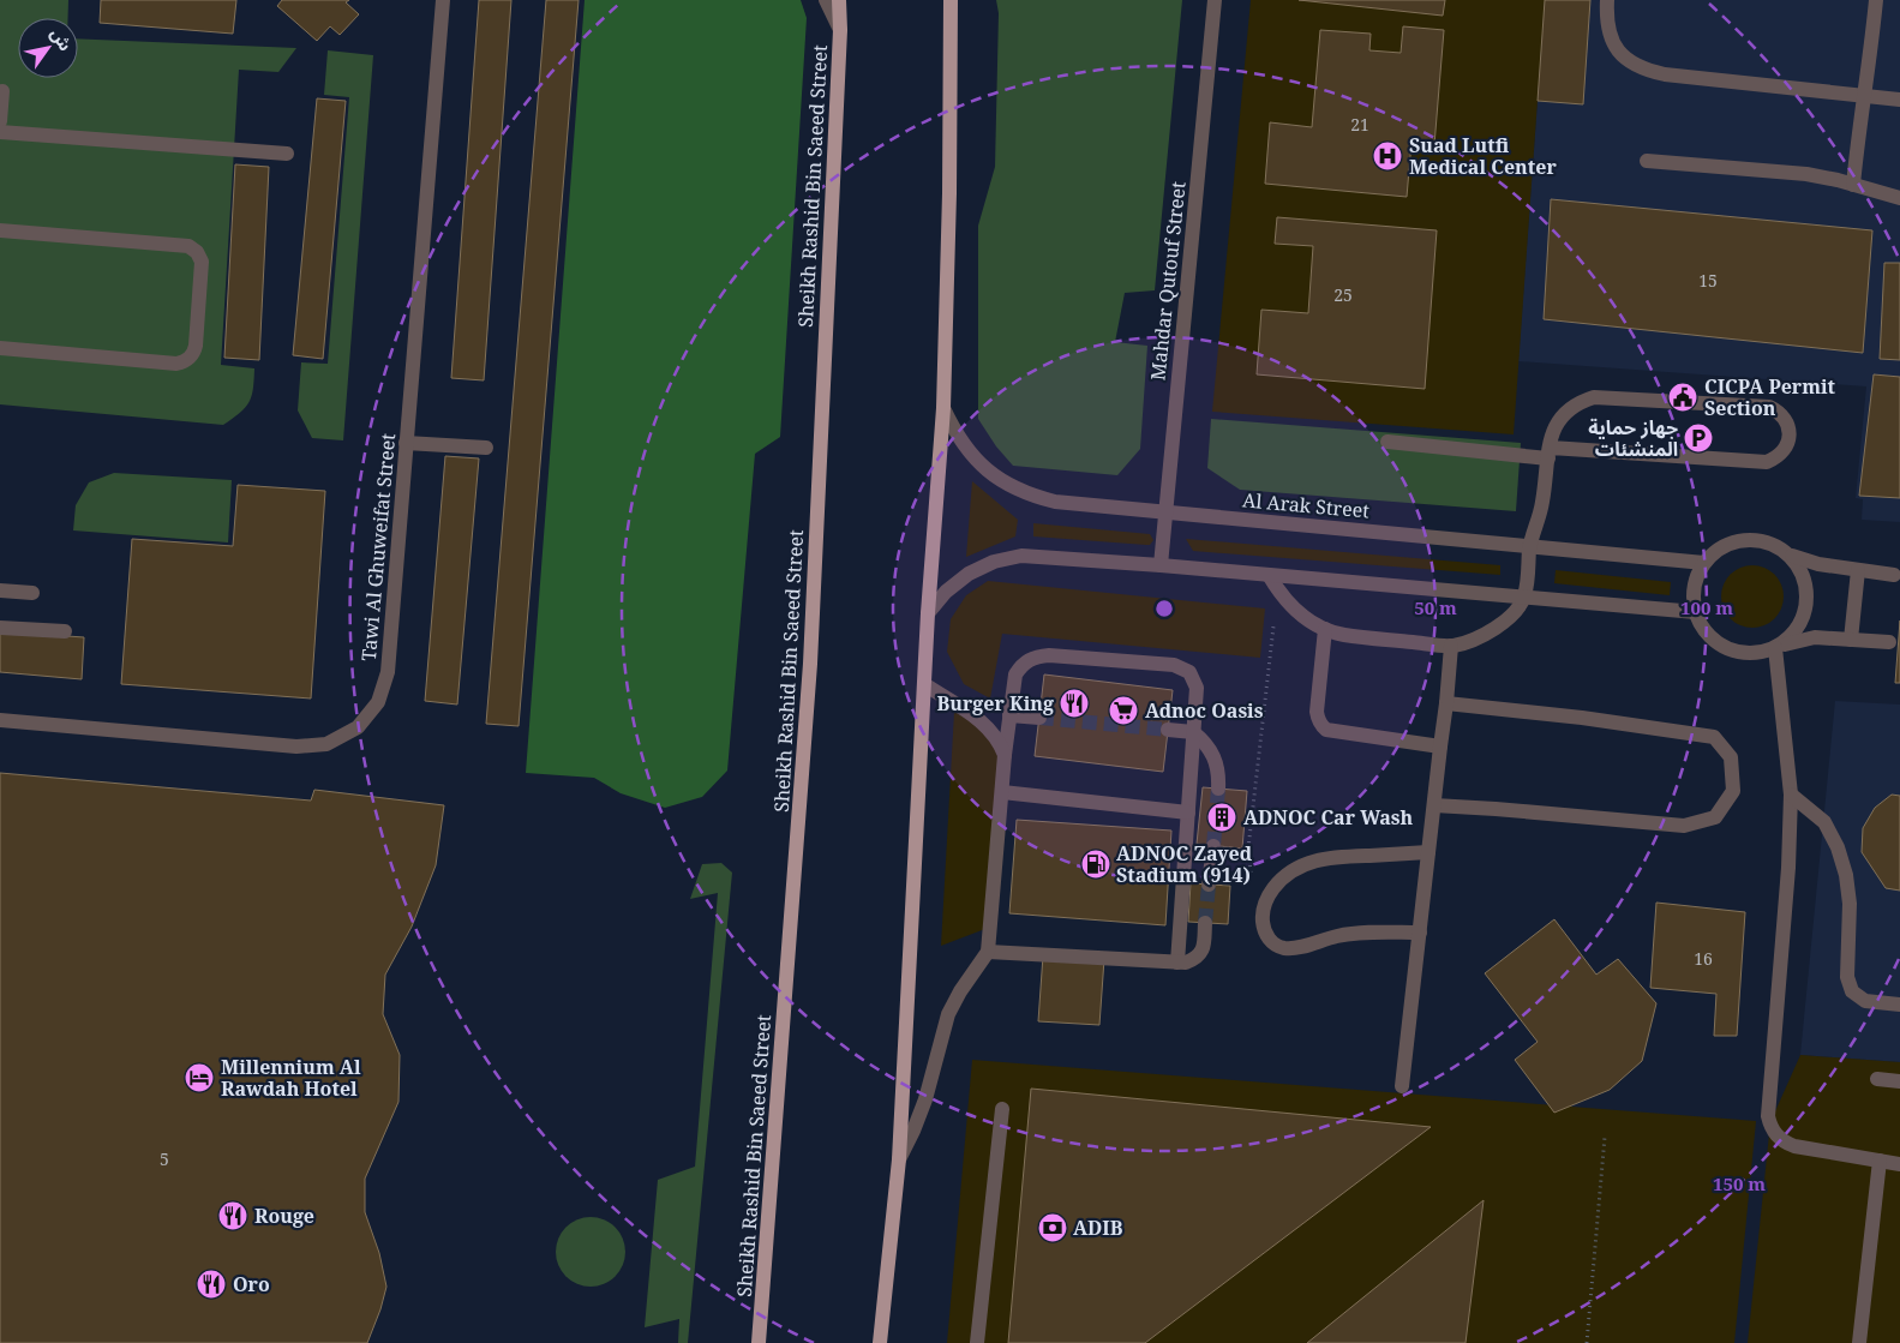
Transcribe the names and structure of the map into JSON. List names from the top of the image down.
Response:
{
  "streets": {
    "main road": ["Sheikh Rashid Bin Saeed Street"],
    "street": ["Mahdar Qutouf Street", "Al Arak Street", "Tawi Al Ghuweifat Street"]
  },
  "crossings": [
    ["Mahdar Qutouf Street", "Al Arak Street"]
  ],
  "places": {
    "hospital": ["Suad Lutfi Medical Center"],
    "public building": ["CICPA Permit Section"],
    "parking": ["جهاز حماية المنشئات"],
    "restaurant": ["Burger King", "Rouge", "Oro"],
    "supermarket": ["Adnoc Oasis"],
    "building": ["ADNOC Car Wash"],
    "fuel station": ["ADNOC Zayed Stadium (914)"],
    "hotel": ["Millennium Al Rawdah Hotel"],
    "bank": ["ADIB"]
  },
  "house_numbers": [
    "21",
    "15",
    "25",
    "16",
    "5"
  ],
  "north": "top right",
  "rings": ["50 m", "100 m", "150 m"]
}
